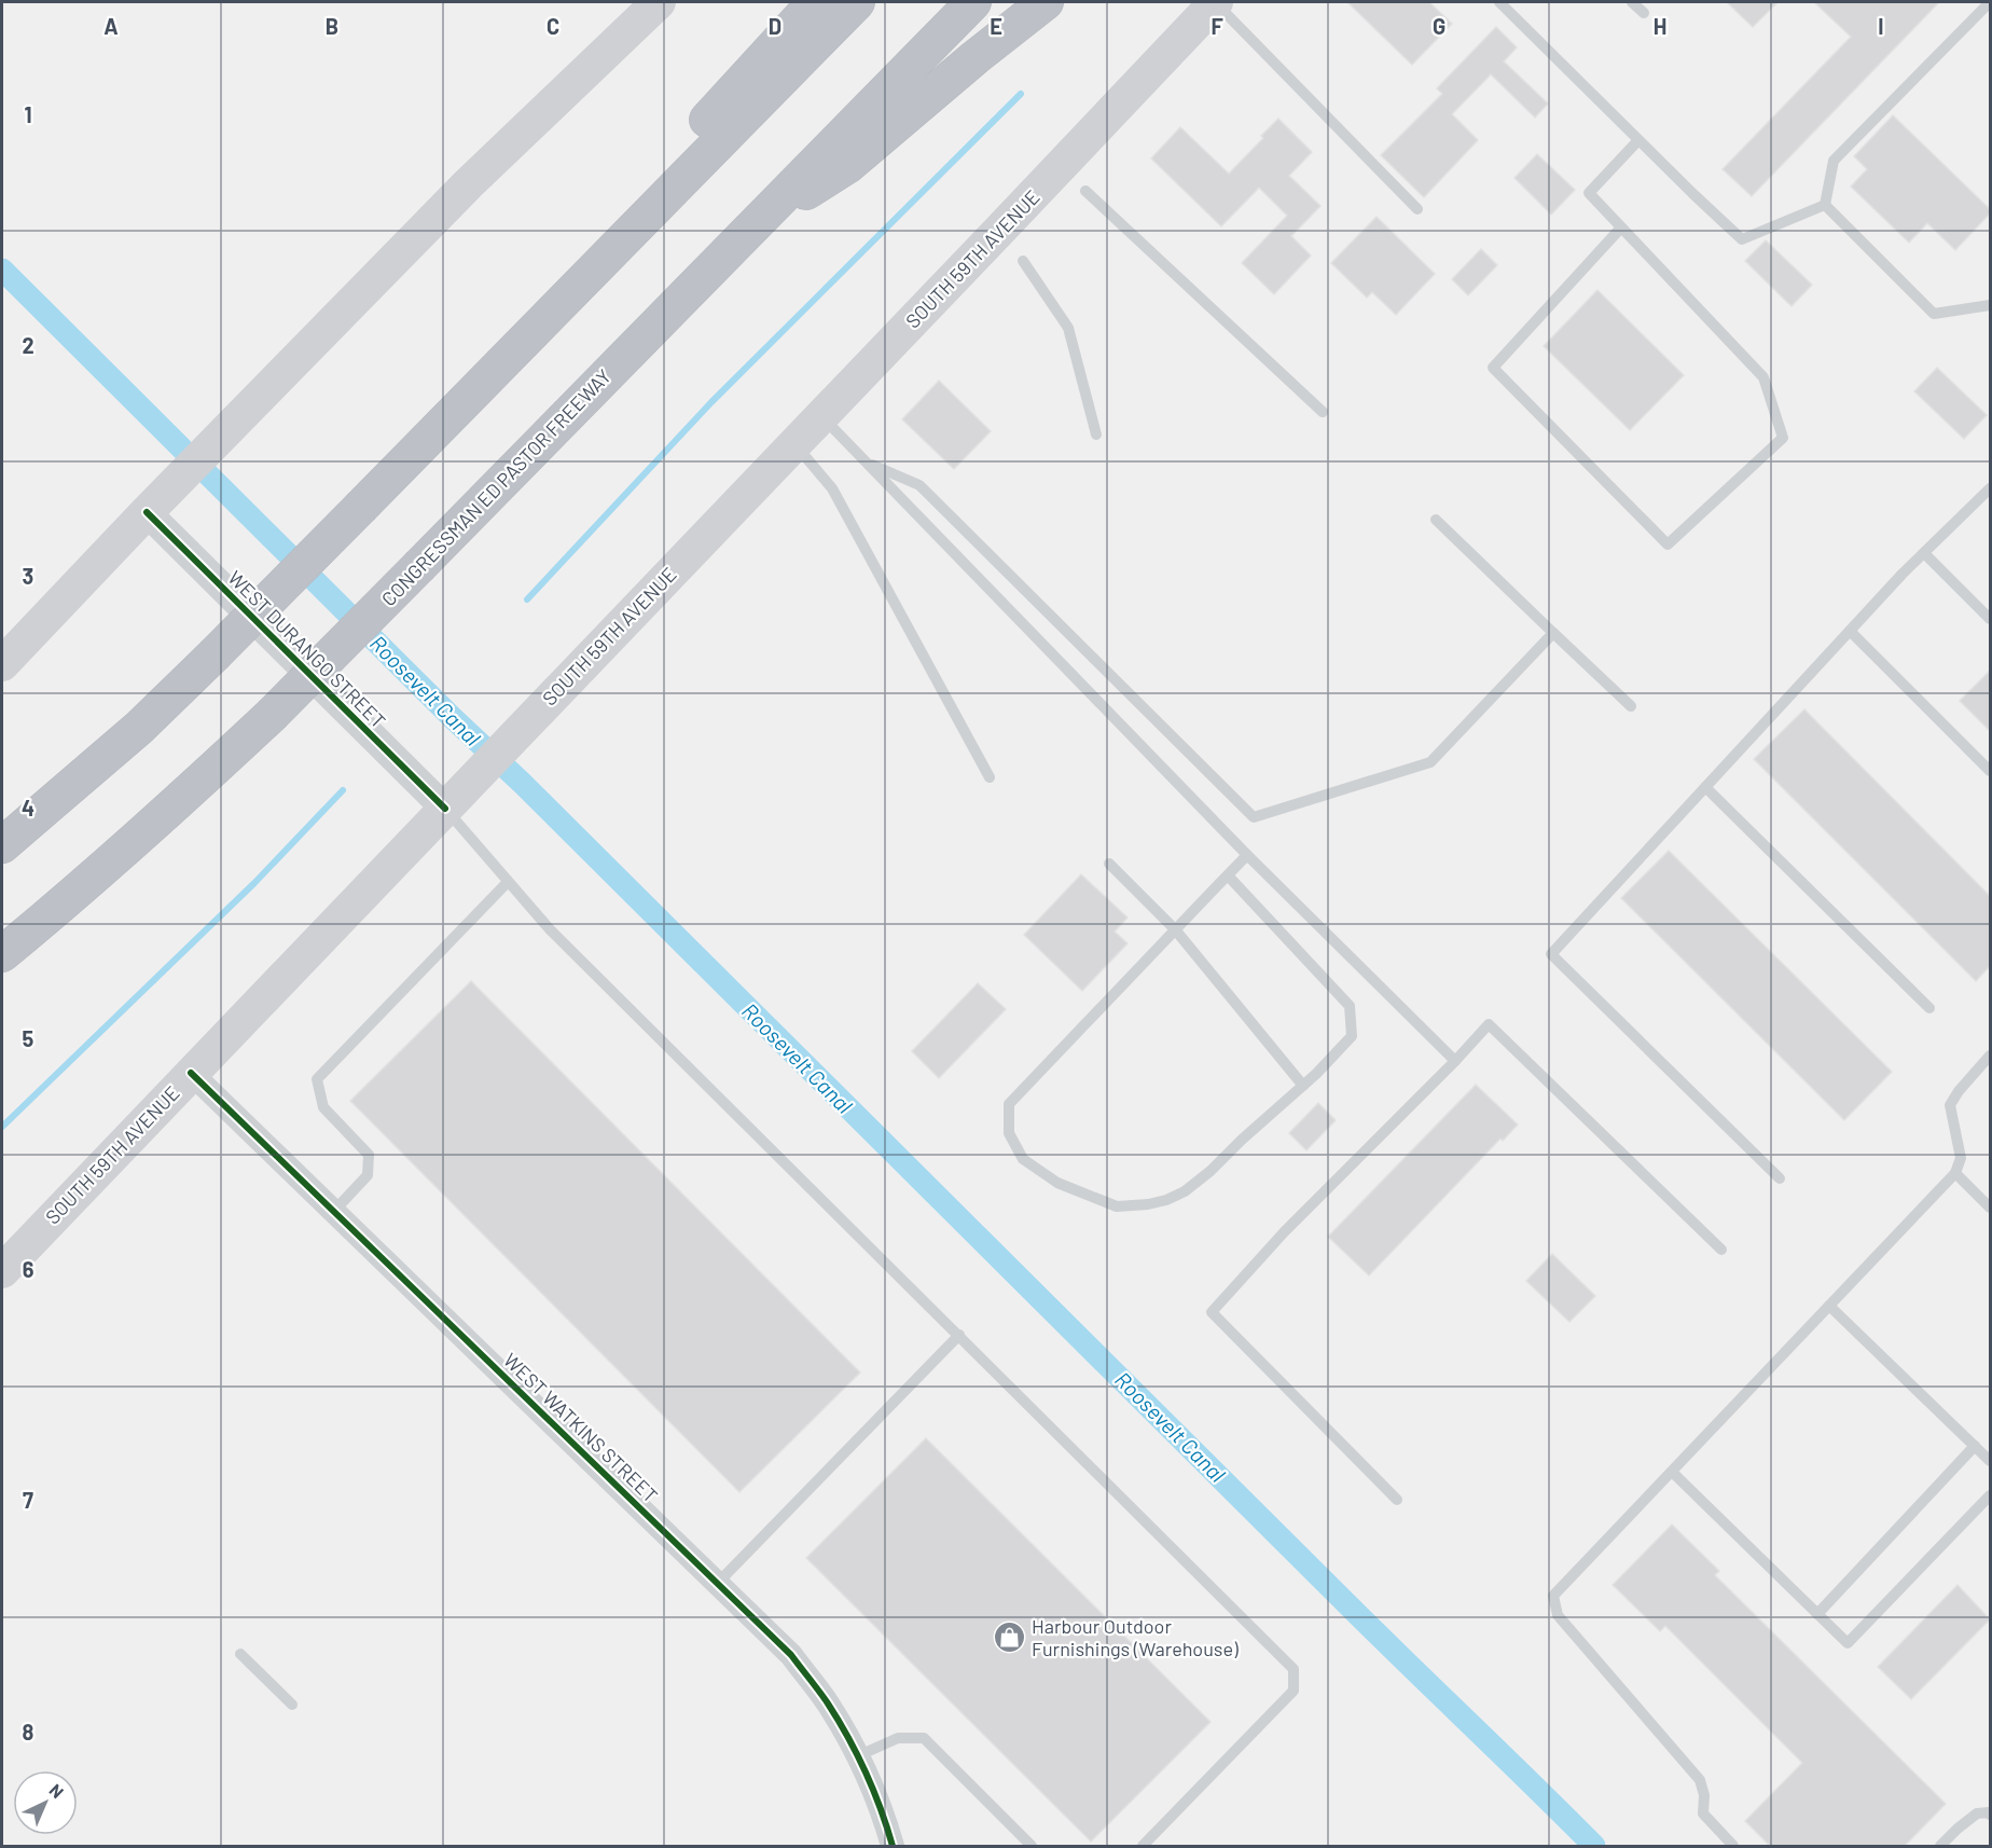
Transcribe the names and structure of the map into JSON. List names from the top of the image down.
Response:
{
  "streets": {
    "highway": ["CONGRESSMAN ED PASTOR FREEWAY"],
    "main road": ["SOUTH 59TH AVENUE"],
    "street": ["WEST DURANGO STREET", "WEST WATKINS STREET"]
  },
  "crossings": [
    ["SOUTH 59TH AVENUE", "WEST DURANGO STREET"],
    ["SOUTH 59TH AVENUE", "WEST WATKINS STREET"]
  ],
  "water": ["Roosevelt Canal"],
  "places": {
    "shop": ["Harbour Outdoor Furnishings (Warehouse)"]
  },
  "north": "top right",
  "grid": {
    "columns": [
      "A",
      "B",
      "C",
      "D",
      "E",
      "F",
      "G",
      "H",
      "I"
    ],
    "rows": [
      "1",
      "2",
      "3",
      "4",
      "5",
      "6",
      "7",
      "8"
    ]
  }
}
